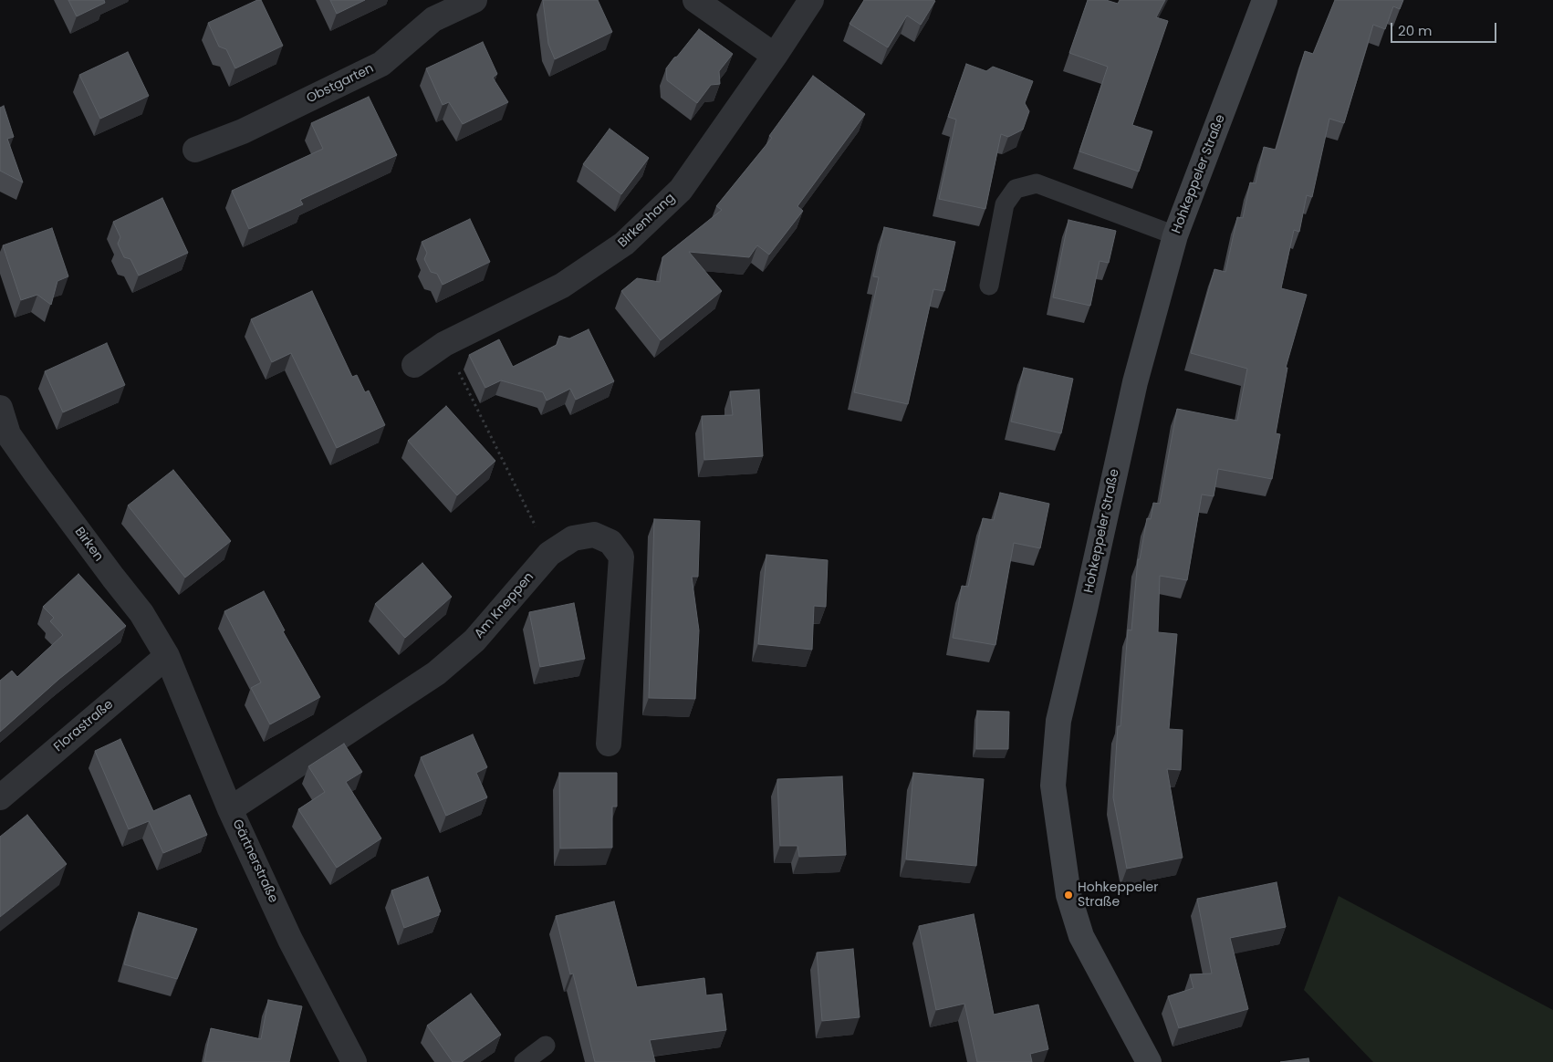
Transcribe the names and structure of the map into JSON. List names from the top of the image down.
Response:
{
  "streets": {
    "street": [
      "Obstgarten",
      "Hohkeppeler Straße",
      "Birkenhang",
      "Birken",
      "Am Kneppen",
      "Florastraße",
      "Gärtnerstraße"
    ]
  },
  "crossings": [
    ["Birken", "Florastraße"],
    ["Birken", "Gärtnerstraße"],
    ["Am Kneppen", "Gärtnerstraße"],
    ["Florastraße", "Gärtnerstraße"]
  ],
  "places": ["Hohkeppeler Straße"],
  "scale_bar": "20 m"
}
